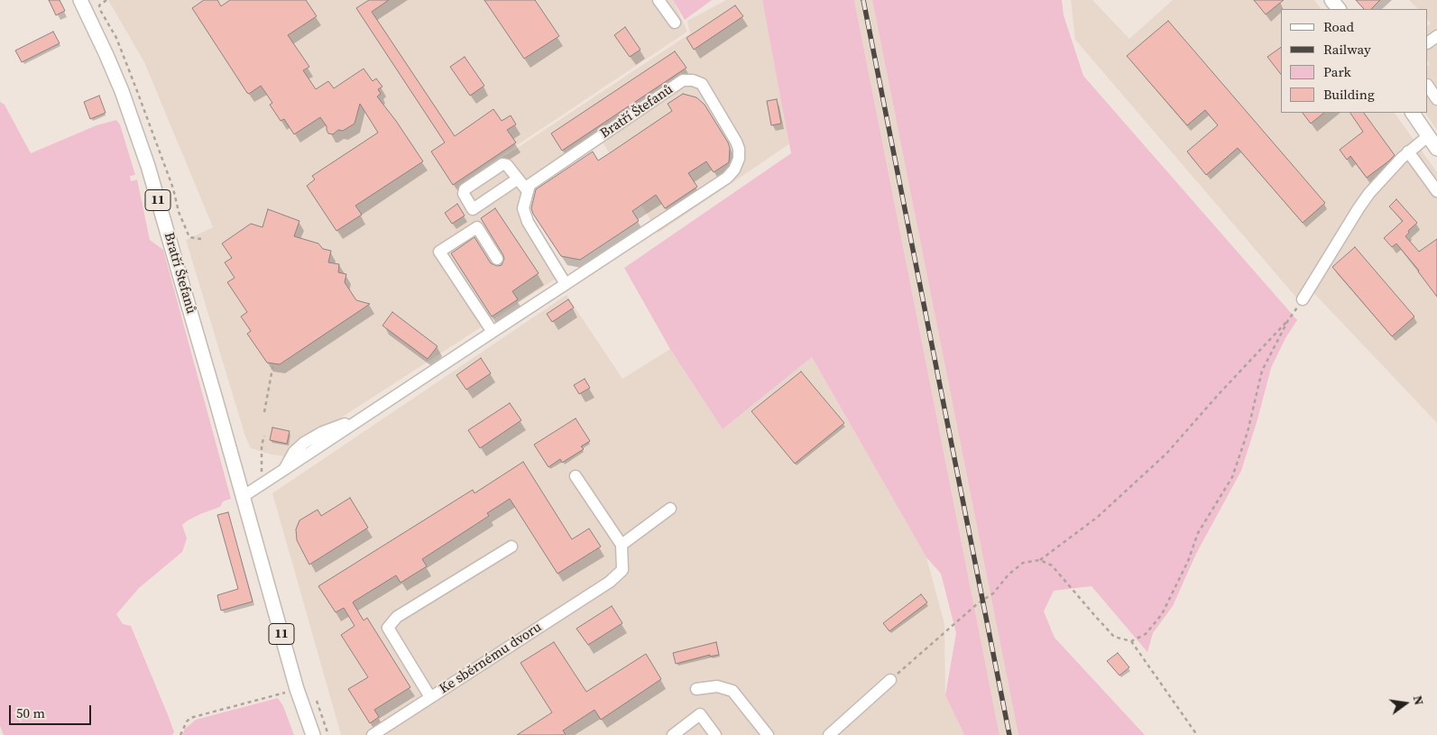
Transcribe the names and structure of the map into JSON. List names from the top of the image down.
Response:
{
  "streets": {
    "main road": ["Bratří Štefanů", "11"],
    "street": ["Ke sběrnému dvoru"]
  },
  "legend": [
    "Road",
    "Railway",
    "Park",
    "Building"
  ],
  "scale_bar": "50 m",
  "north": "right"
}
